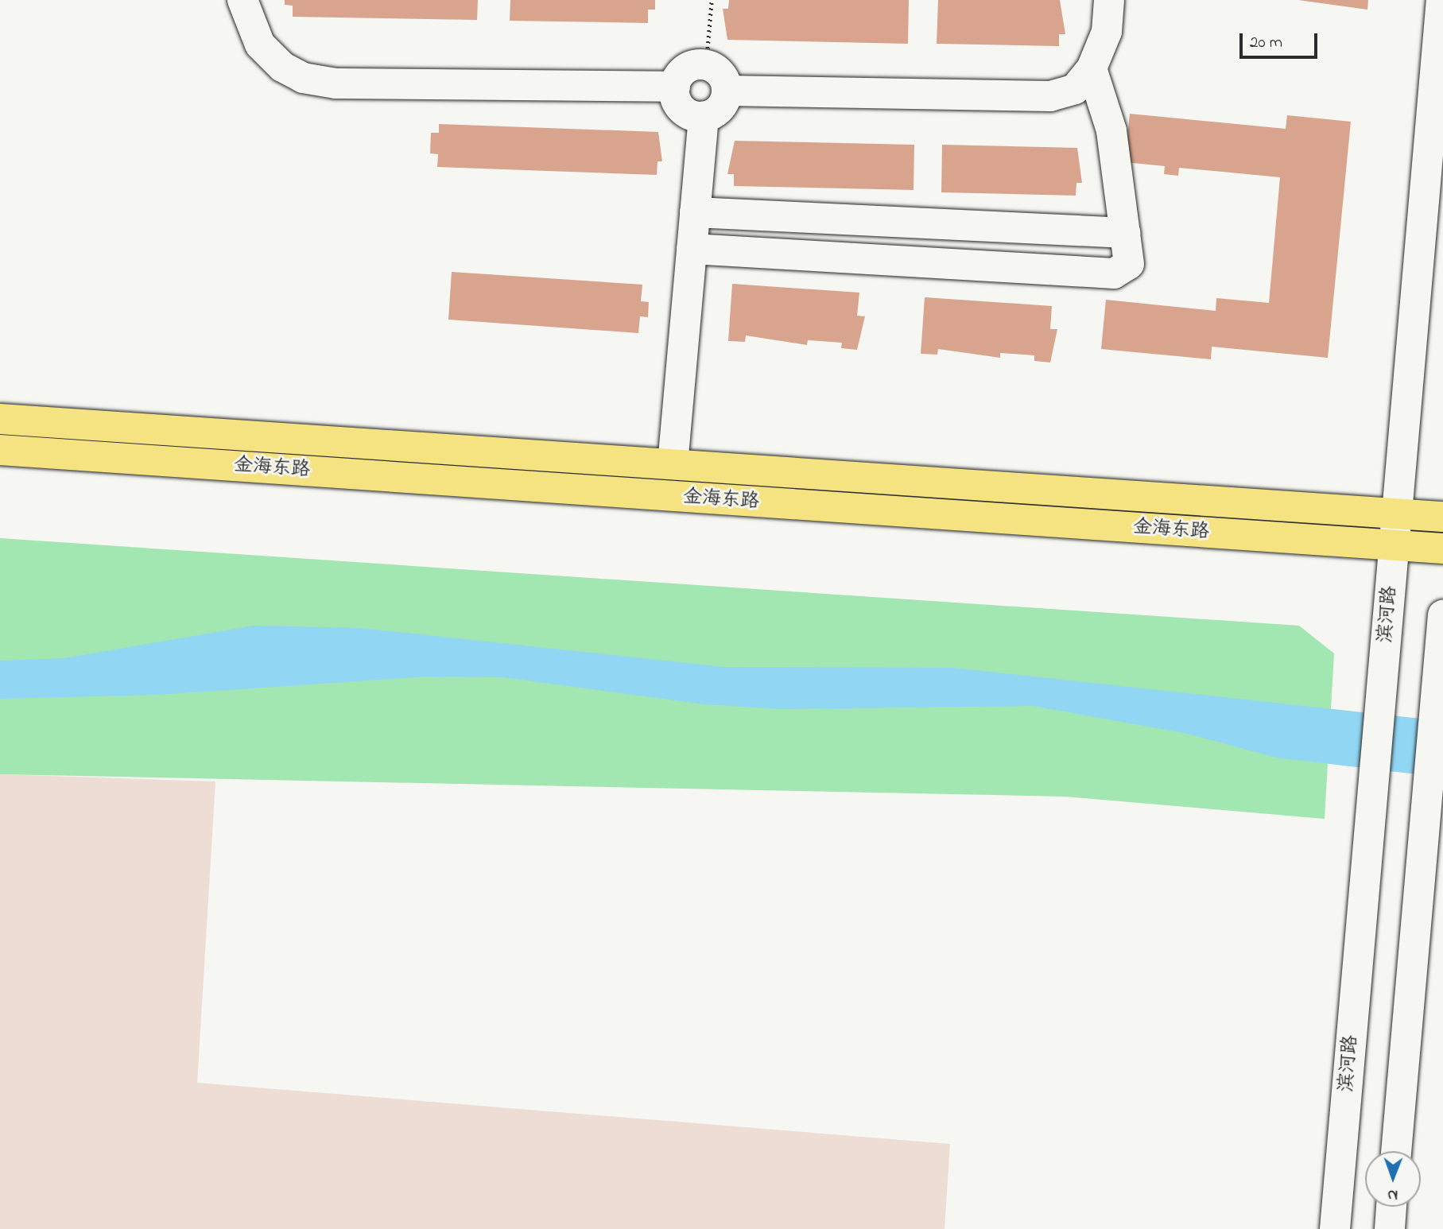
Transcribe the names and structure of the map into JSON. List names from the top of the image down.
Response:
{
  "streets": {
    "main road": ["金海东路"],
    "street": ["滨河路"]
  },
  "crossings": [
    ["金海东路", "滨河路"]
  ],
  "scale_bar": "20 m",
  "north": "bottom"
}
